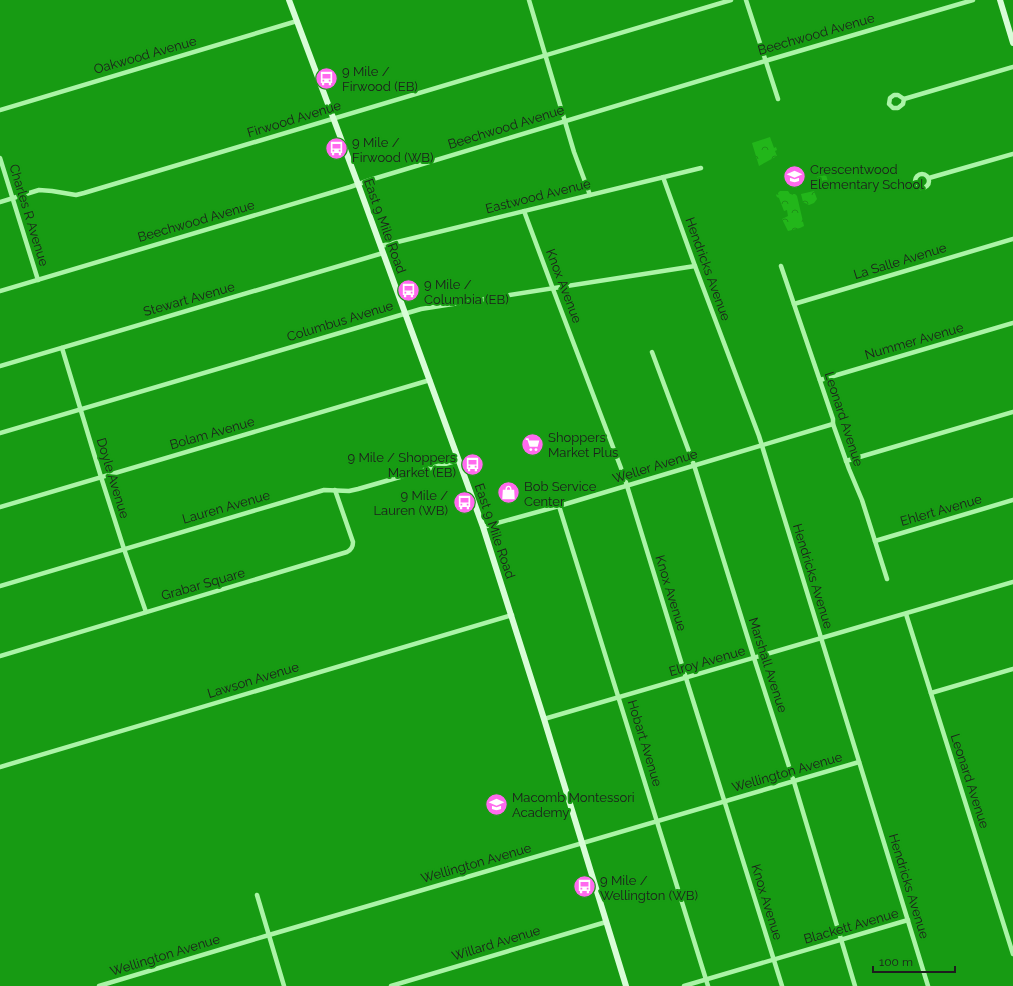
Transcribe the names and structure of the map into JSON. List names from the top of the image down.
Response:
{
  "streets": {
    "main road": ["East 9 Mile Road"],
    "street": [
      "Beechwood Avenue",
      "Oakwood Avenue",
      "Firwood Avenue",
      "Eastwood Avenue",
      "Charles R Avenue",
      "La Salle Avenue",
      "Hendricks Avenue",
      "Knox Avenue",
      "Stewart Avenue",
      "Columbus Avenue",
      "Nummer Avenue",
      "Leonard Avenue",
      "Bolam Avenue",
      "Weller Avenue",
      "Doyle Avenue",
      "Lauren Avenue",
      "Ehlert Avenue",
      "Grabar Square",
      "Elroy Avenue",
      "Marshall Avenue",
      "Lawson Avenue",
      "Hobart Avenue",
      "Wellington Avenue",
      "Blackett Avenue",
      "Willard Avenue"
    ]
  },
  "crossings": [
    ["Beechwood Avenue", "Charles R Avenue"],
    ["Beechwood Avenue", "East 9 Mile Road"],
    ["Oakwood Avenue", "East 9 Mile Road"],
    ["Firwood Avenue", "Charles R Avenue"],
    ["Firwood Avenue", "East 9 Mile Road"],
    ["Eastwood Avenue", "East 9 Mile Road"],
    ["Eastwood Avenue", "Hendricks Avenue"],
    ["Eastwood Avenue", "Knox Avenue"],
    ["East 9 Mile Road", "Stewart Avenue"],
    ["East 9 Mile Road", "Columbus Avenue"],
    ["East 9 Mile Road", "Bolam Avenue"],
    ["East 9 Mile Road", "Weller Avenue"],
    ["East 9 Mile Road", "Lauren Avenue"],
    ["East 9 Mile Road", "Elroy Avenue"],
    ["East 9 Mile Road", "Lawson Avenue"],
    ["East 9 Mile Road", "Wellington Avenue"],
    ["East 9 Mile Road", "Willard Avenue"],
    ["La Salle Avenue", "Leonard Avenue"],
    ["Hendricks Avenue", "Columbus Avenue"],
    ["Hendricks Avenue", "Weller Avenue"],
    ["Hendricks Avenue", "Elroy Avenue"],
    ["Hendricks Avenue", "Wellington Avenue"],
    ["Hendricks Avenue", "Blackett Avenue"],
    ["Knox Avenue", "Columbus Avenue"],
    ["Knox Avenue", "Weller Avenue"],
    ["Knox Avenue", "Elroy Avenue"],
    ["Knox Avenue", "Wellington Avenue"],
    ["Knox Avenue", "Blackett Avenue"],
    ["Stewart Avenue", "Doyle Avenue"],
    ["Columbus Avenue", "Doyle Avenue"],
    ["Nummer Avenue", "Leonard Avenue"],
    ["Leonard Avenue", "Weller Avenue"],
    ["Leonard Avenue", "Ehlert Avenue"],
    ["Leonard Avenue", "Elroy Avenue"],
    ["Bolam Avenue", "Doyle Avenue"],
    ["Weller Avenue", "Marshall Avenue"],
    ["Weller Avenue", "Hobart Avenue"],
    ["Doyle Avenue", "Lauren Avenue"],
    ["Doyle Avenue", "Grabar Square"],
    ["Lauren Avenue", "Grabar Square"],
    ["Elroy Avenue", "Marshall Avenue"],
    ["Elroy Avenue", "Hobart Avenue"],
    ["Marshall Avenue", "Wellington Avenue"],
    ["Marshall Avenue", "Blackett Avenue"],
    ["Hobart Avenue", "Wellington Avenue"],
    ["Hobart Avenue", "Blackett Avenue"]
  ],
  "places": {
    "bus stop": [
      "9 Mile / Firwood (EB)",
      "9 Mile / Firwood (WB)",
      "9 Mile / Columbia (EB)",
      "9 Mile / Shoppers Market (EB)",
      "9 Mile / Lauren (WB)",
      "9 Mile / Wellington (WB)"
    ],
    "school or university": ["Crescentwood Elementary School", "Macomb Montessori Academy"],
    "supermarket": ["Shoppers Market Plus"],
    "shop": ["Bob Service Center"]
  },
  "scale_bar": "100 m"
}
